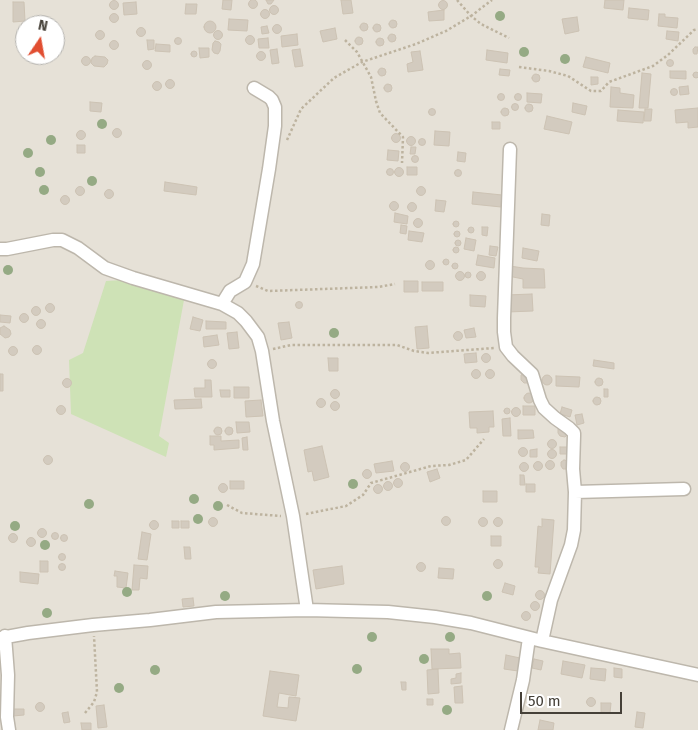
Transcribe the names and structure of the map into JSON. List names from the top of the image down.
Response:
{
  "scale_bar": "50 m",
  "north": "top"
}
